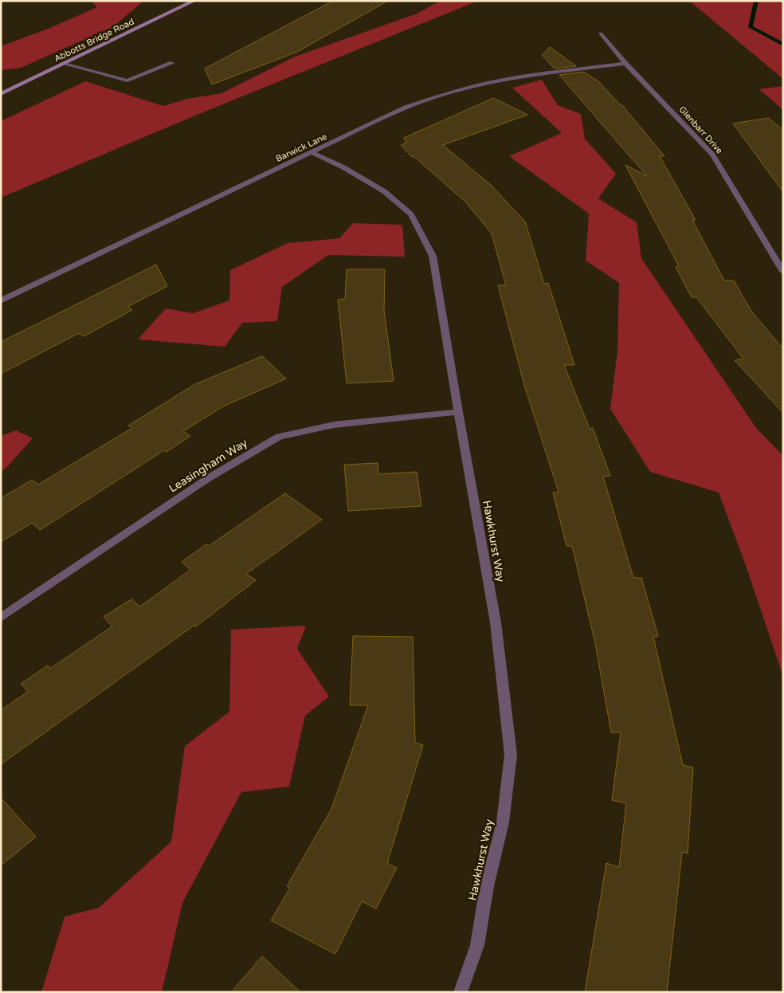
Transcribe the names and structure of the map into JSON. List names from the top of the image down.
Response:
{
  "streets": {
    "main road": ["Abbotts Bridge Road"],
    "street": [
      "Glenbarr Drive",
      "Barwick Lane",
      "Leasingham Way",
      "Hawkhurst Way"
    ]
  },
  "crossings": [
    ["Glenbarr Drive", "Barwick Lane"],
    ["Barwick Lane", "Hawkhurst Way"],
    ["Leasingham Way", "Hawkhurst Way"]
  ]
}
